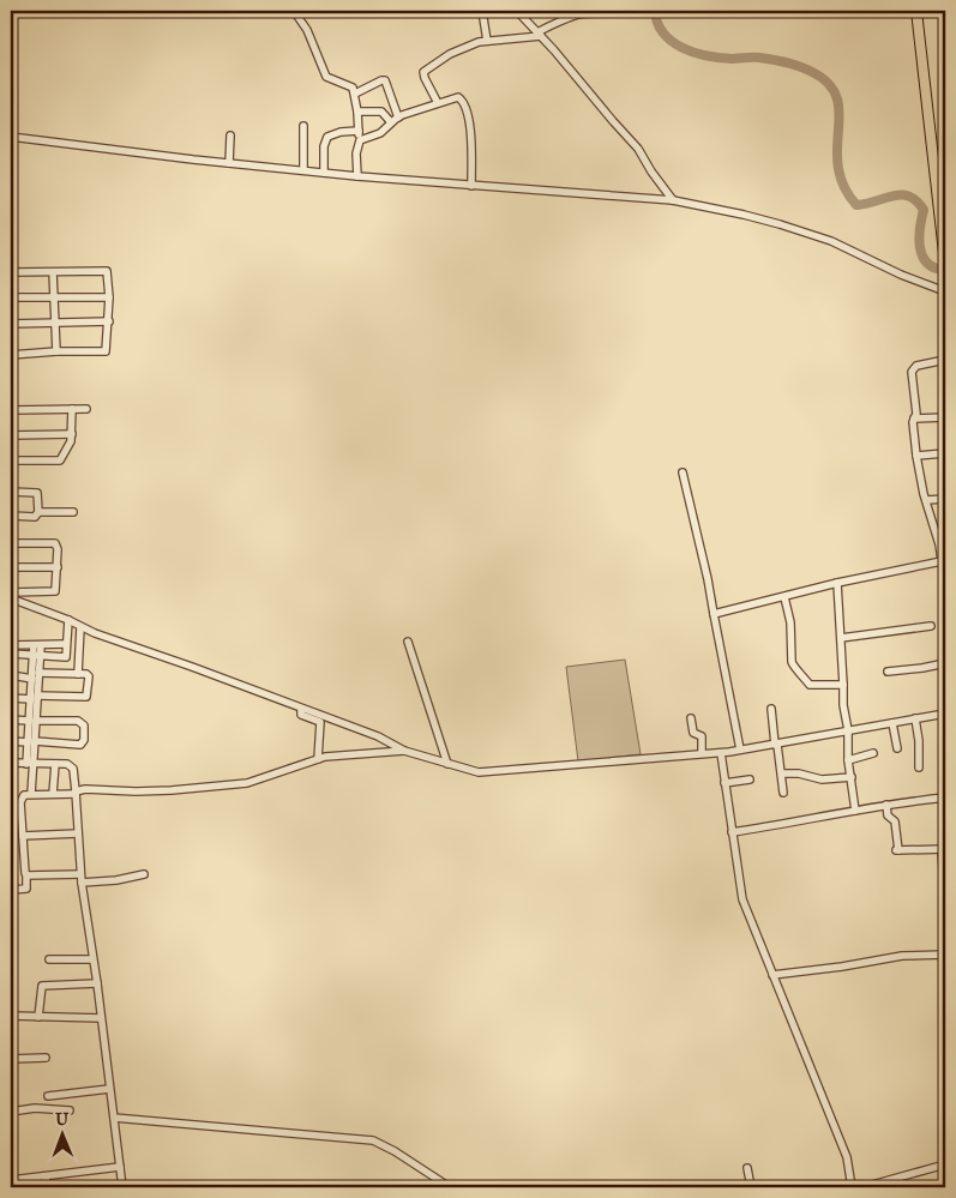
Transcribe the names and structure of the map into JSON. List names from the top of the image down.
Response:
{
  "north": "top"
}
